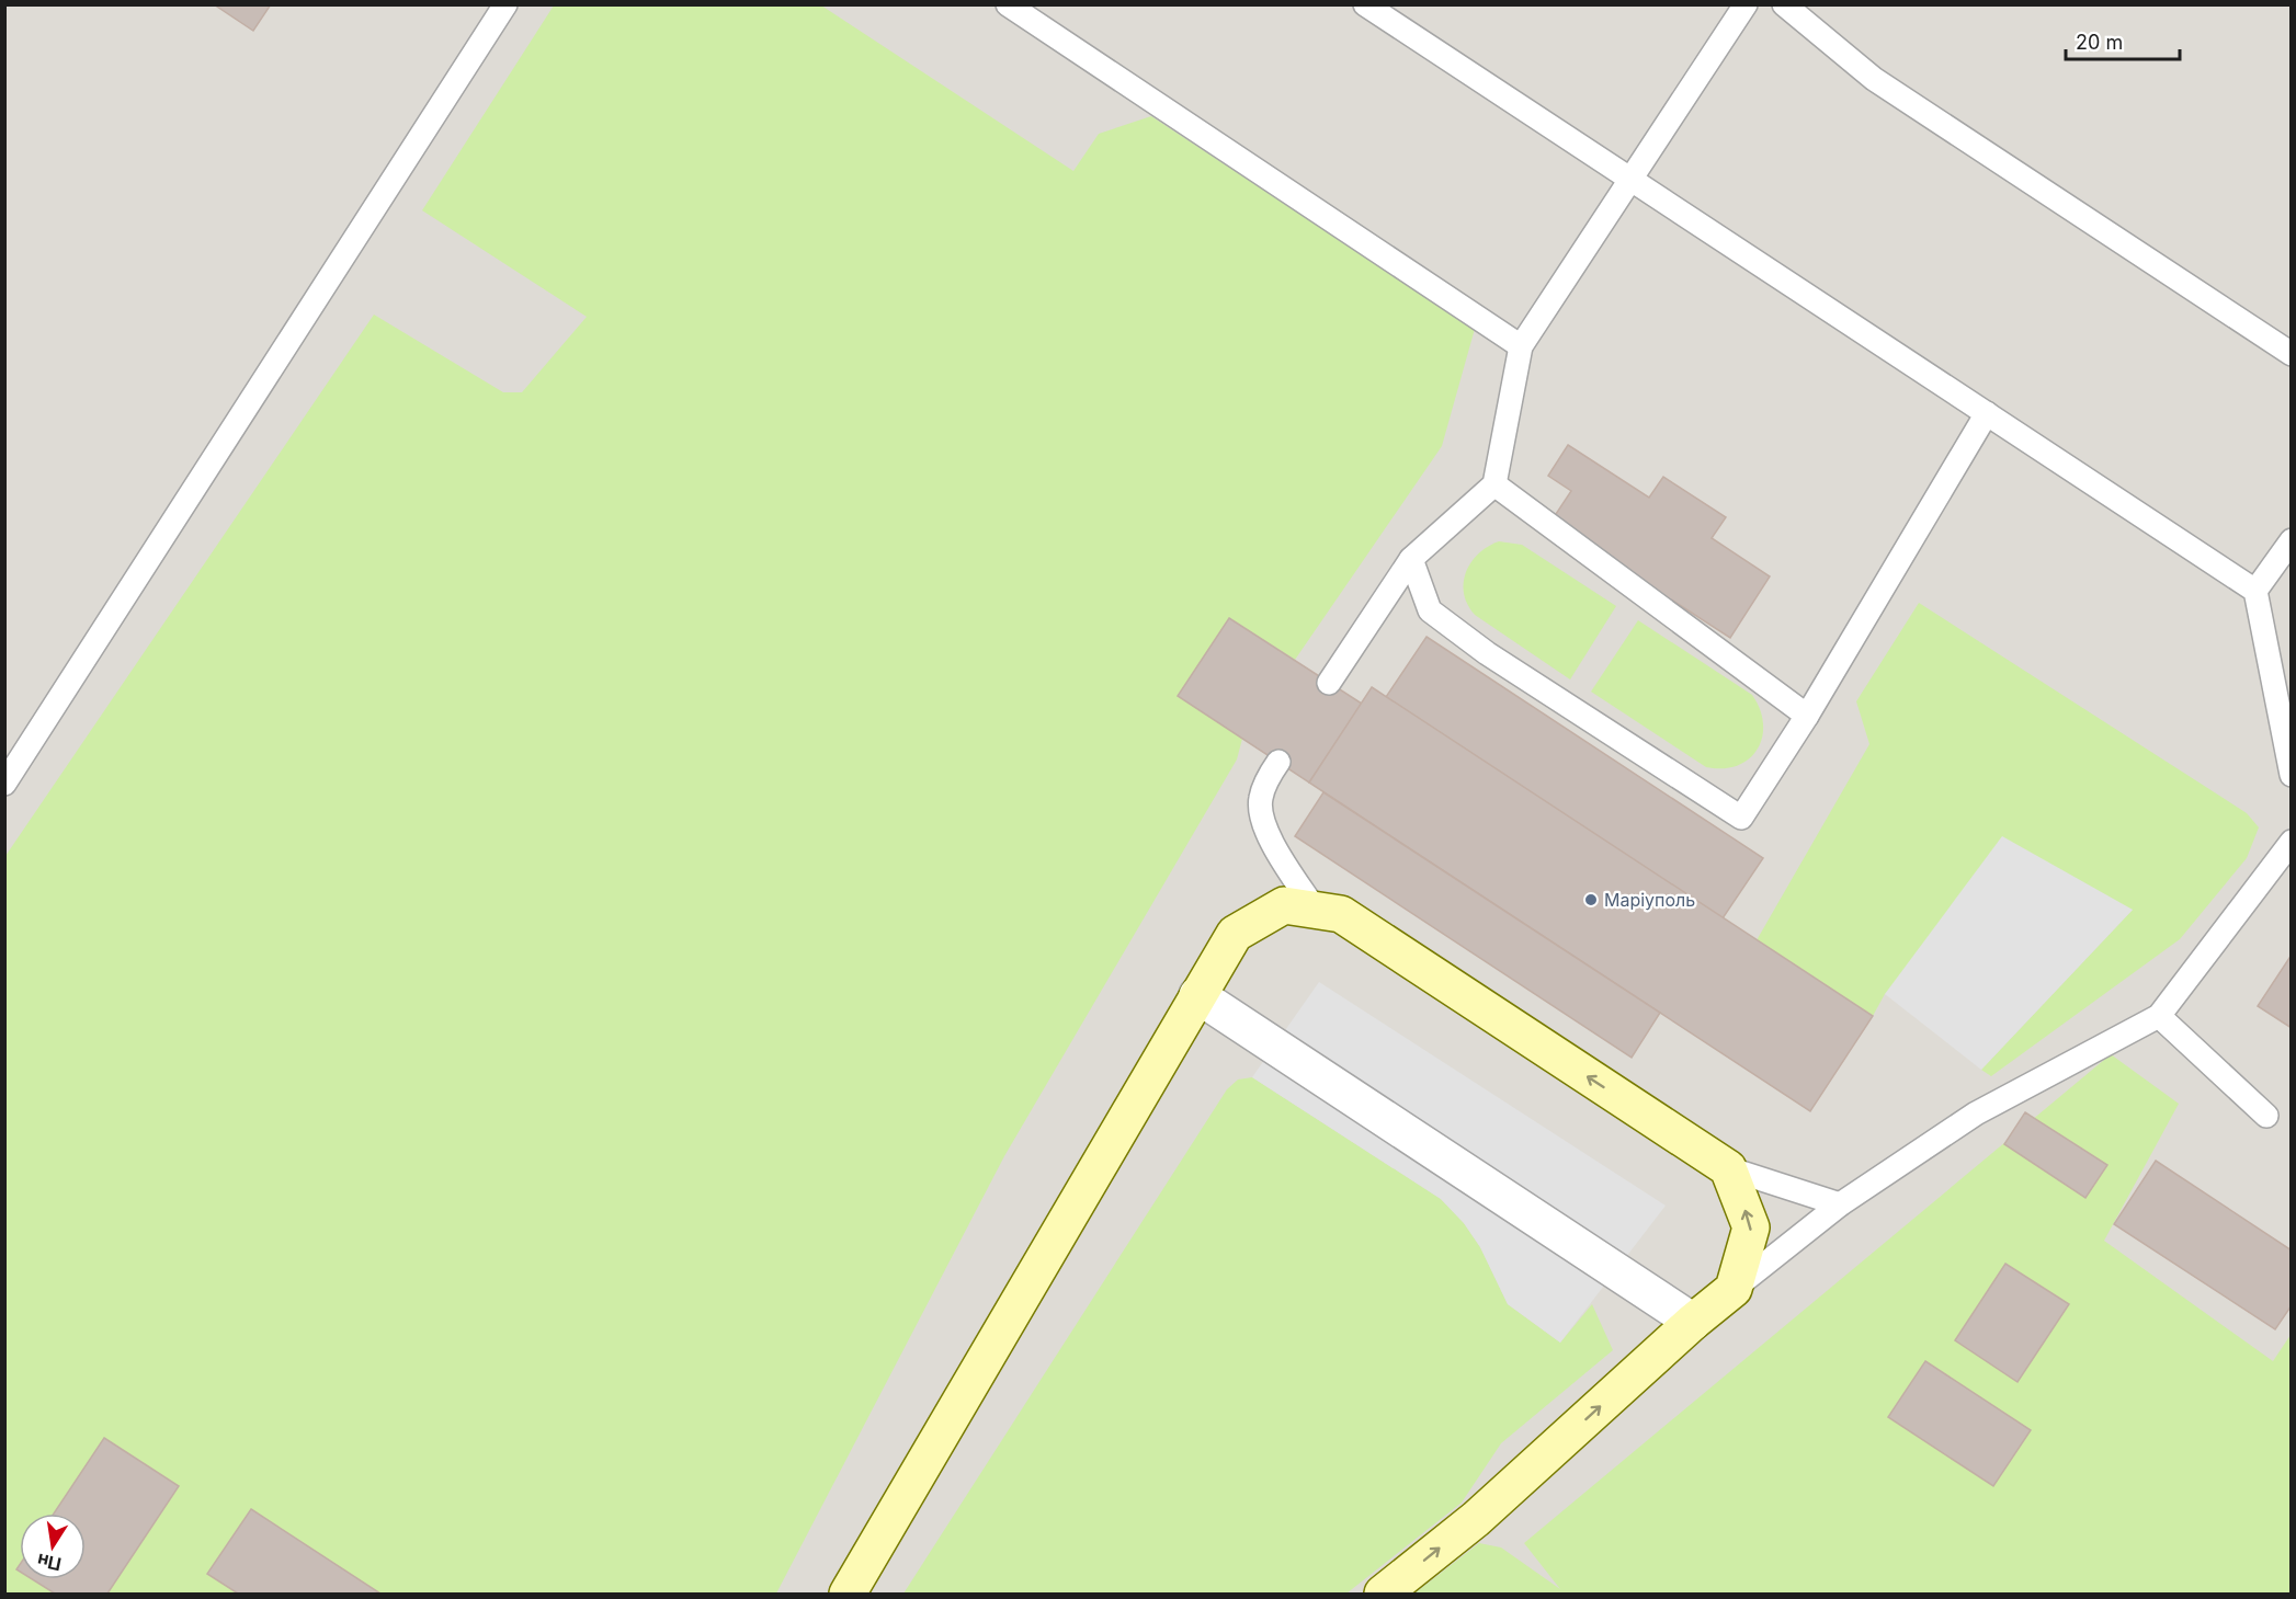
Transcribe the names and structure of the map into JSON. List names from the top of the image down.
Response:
{
  "places": ["Маріуполь"],
  "scale_bar": "20 m",
  "north": "bottom"
}
